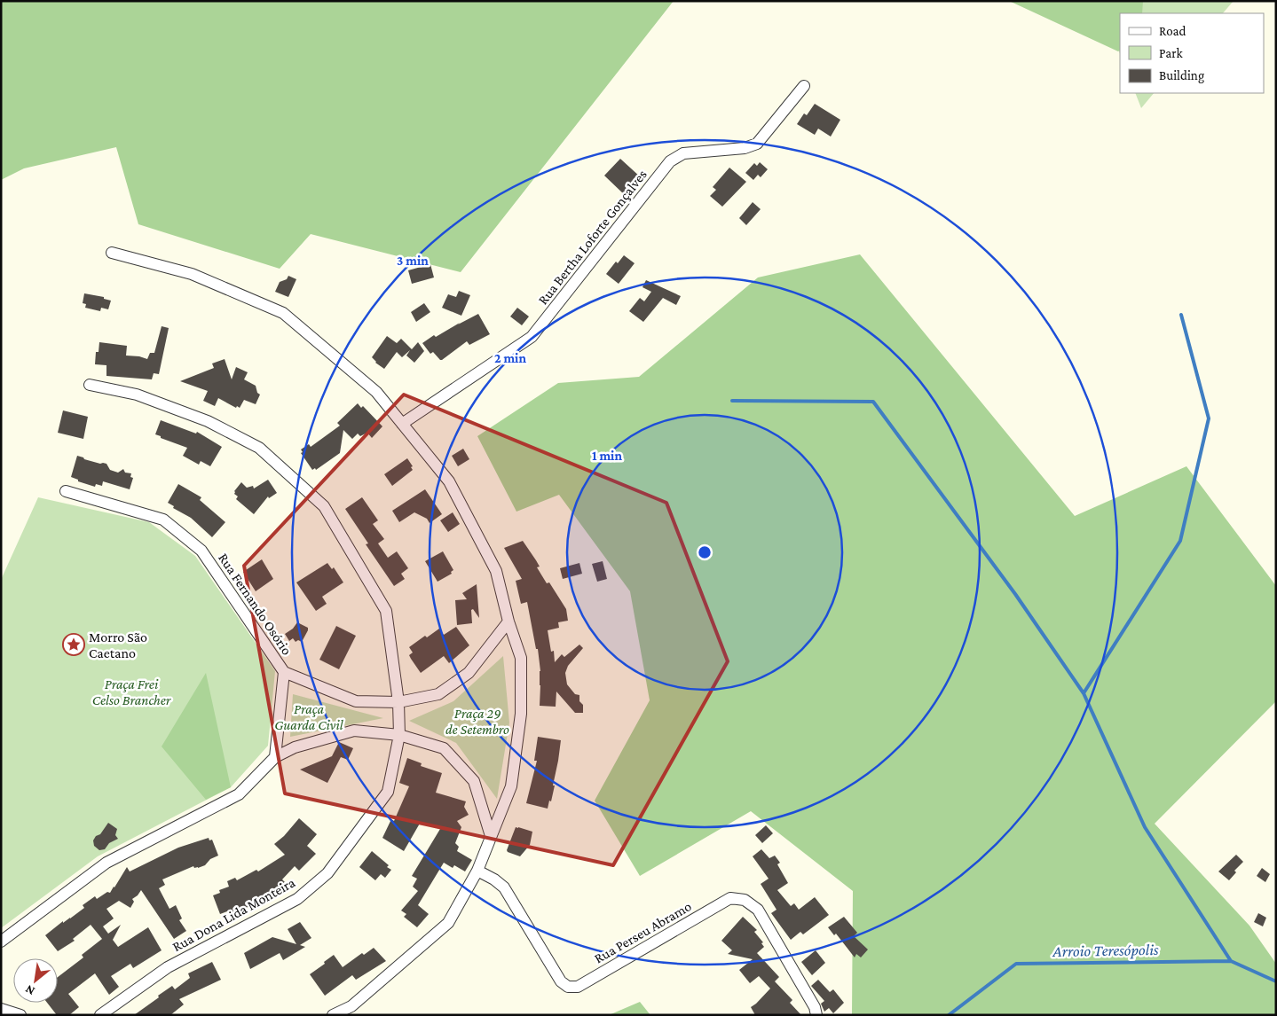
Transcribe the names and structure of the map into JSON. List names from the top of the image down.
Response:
{
  "streets": {
    "street": [
      "Rua Bertha Loforte Gonçalves",
      "Rua Fernando Osório",
      "Rua Dona Lida Monteira",
      "Rua Perseu Abramo"
    ]
  },
  "water": ["Arroio Teresópolis"],
  "parks": ["Praça Frei Celso Brancher", "Praça Guarda Civil", "Praça 29 de Setembro"],
  "places": {
    "place": ["Morro São Caetano"]
  },
  "legend": ["Road", "Park", "Building"],
  "north": "bottom left",
  "rings": ["3 min", "2 min", "1 min"]
}
